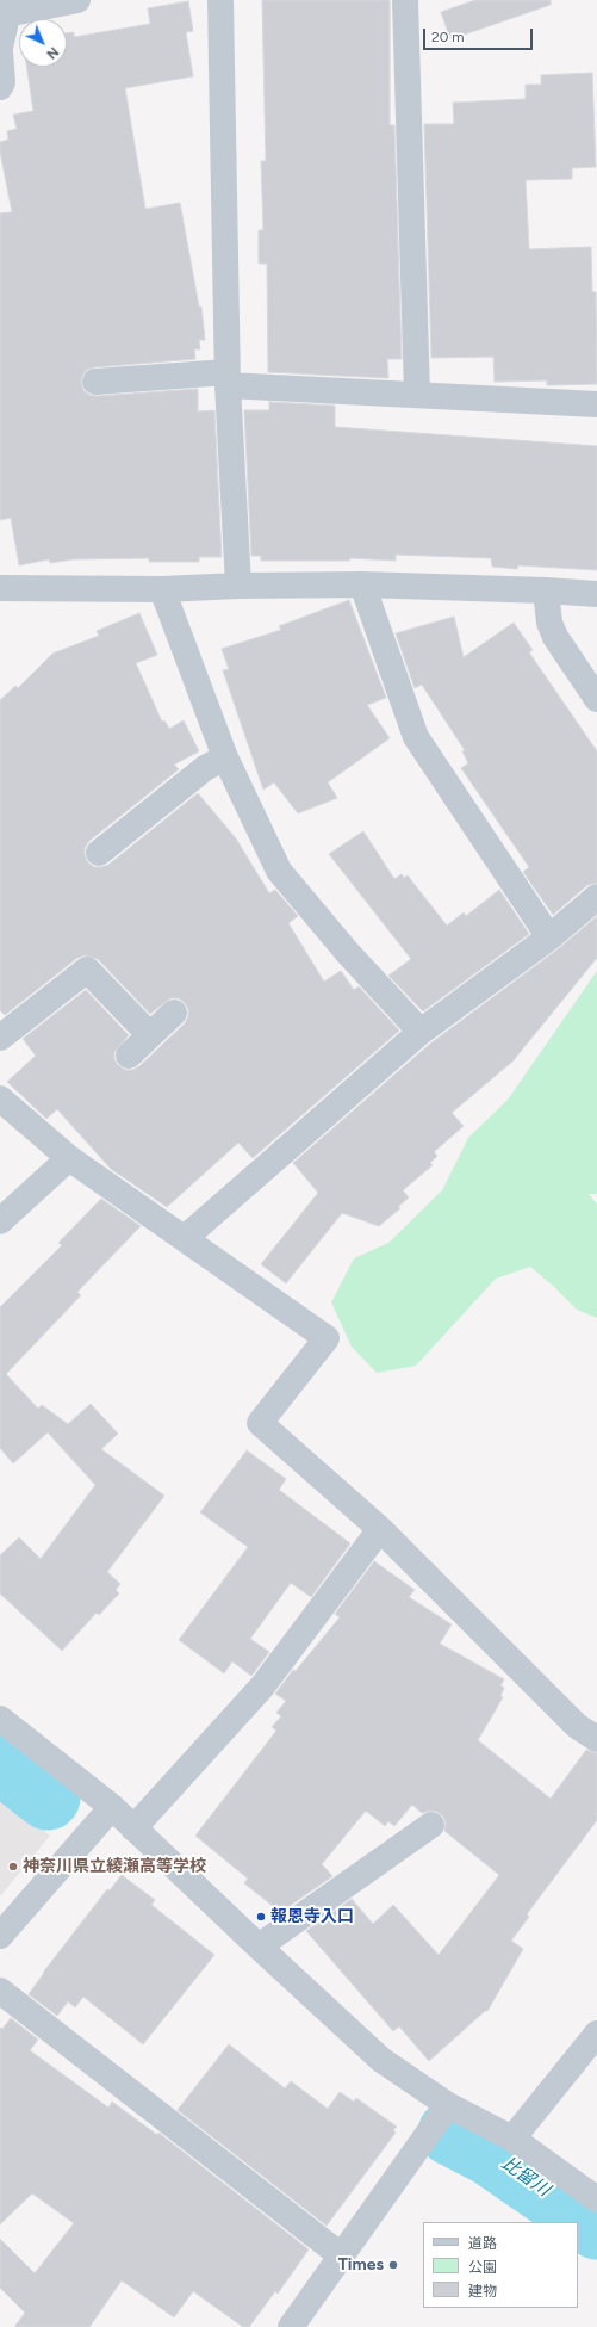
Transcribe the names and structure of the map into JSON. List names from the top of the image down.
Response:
{
  "water": ["比留川"],
  "places": ["神奈川県立綾瀬高等学校", "報恩寺入口", "Times"],
  "legend": ["道路", "公園", "建物"],
  "scale_bar": "20 m",
  "north": "bottom right"
}
